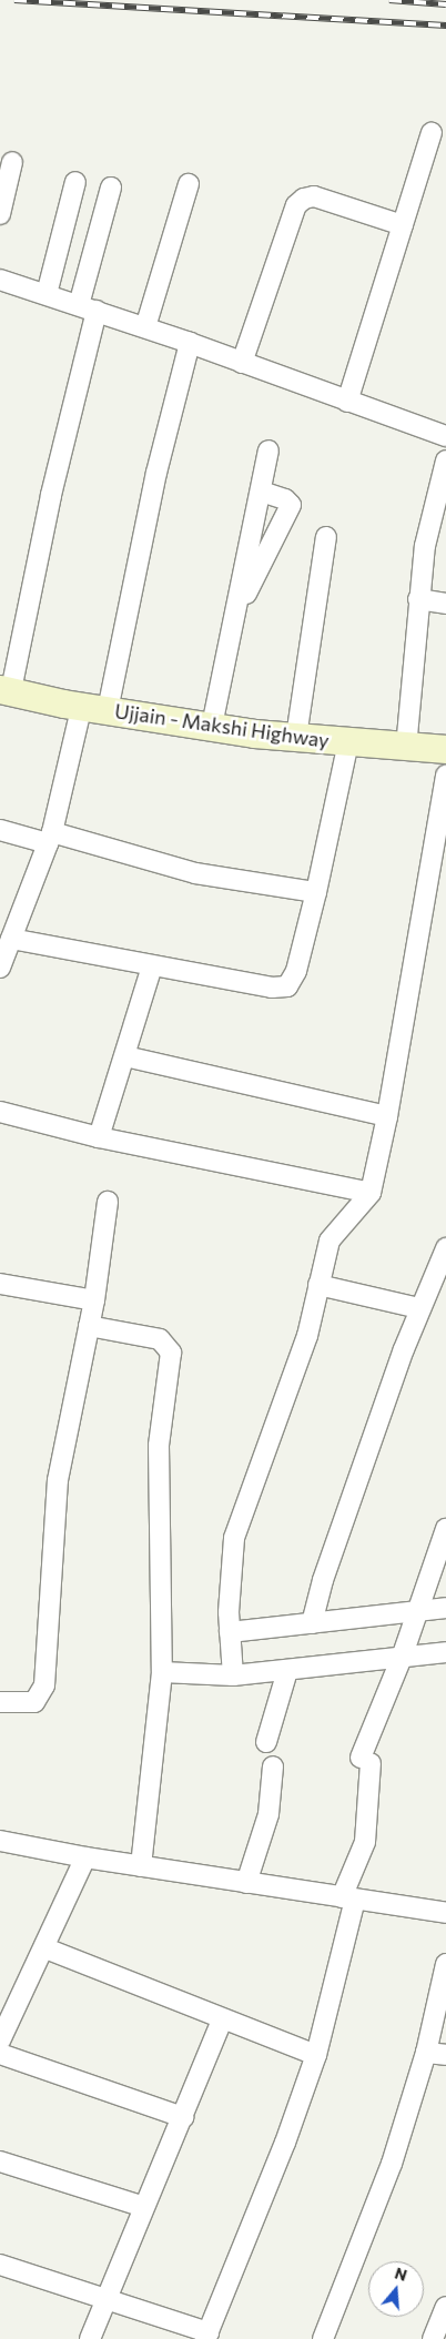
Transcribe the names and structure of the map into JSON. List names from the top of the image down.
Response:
{
  "streets": {
    "main road": ["Ujjain - Makshi Highway"]
  },
  "north": "top"
}
